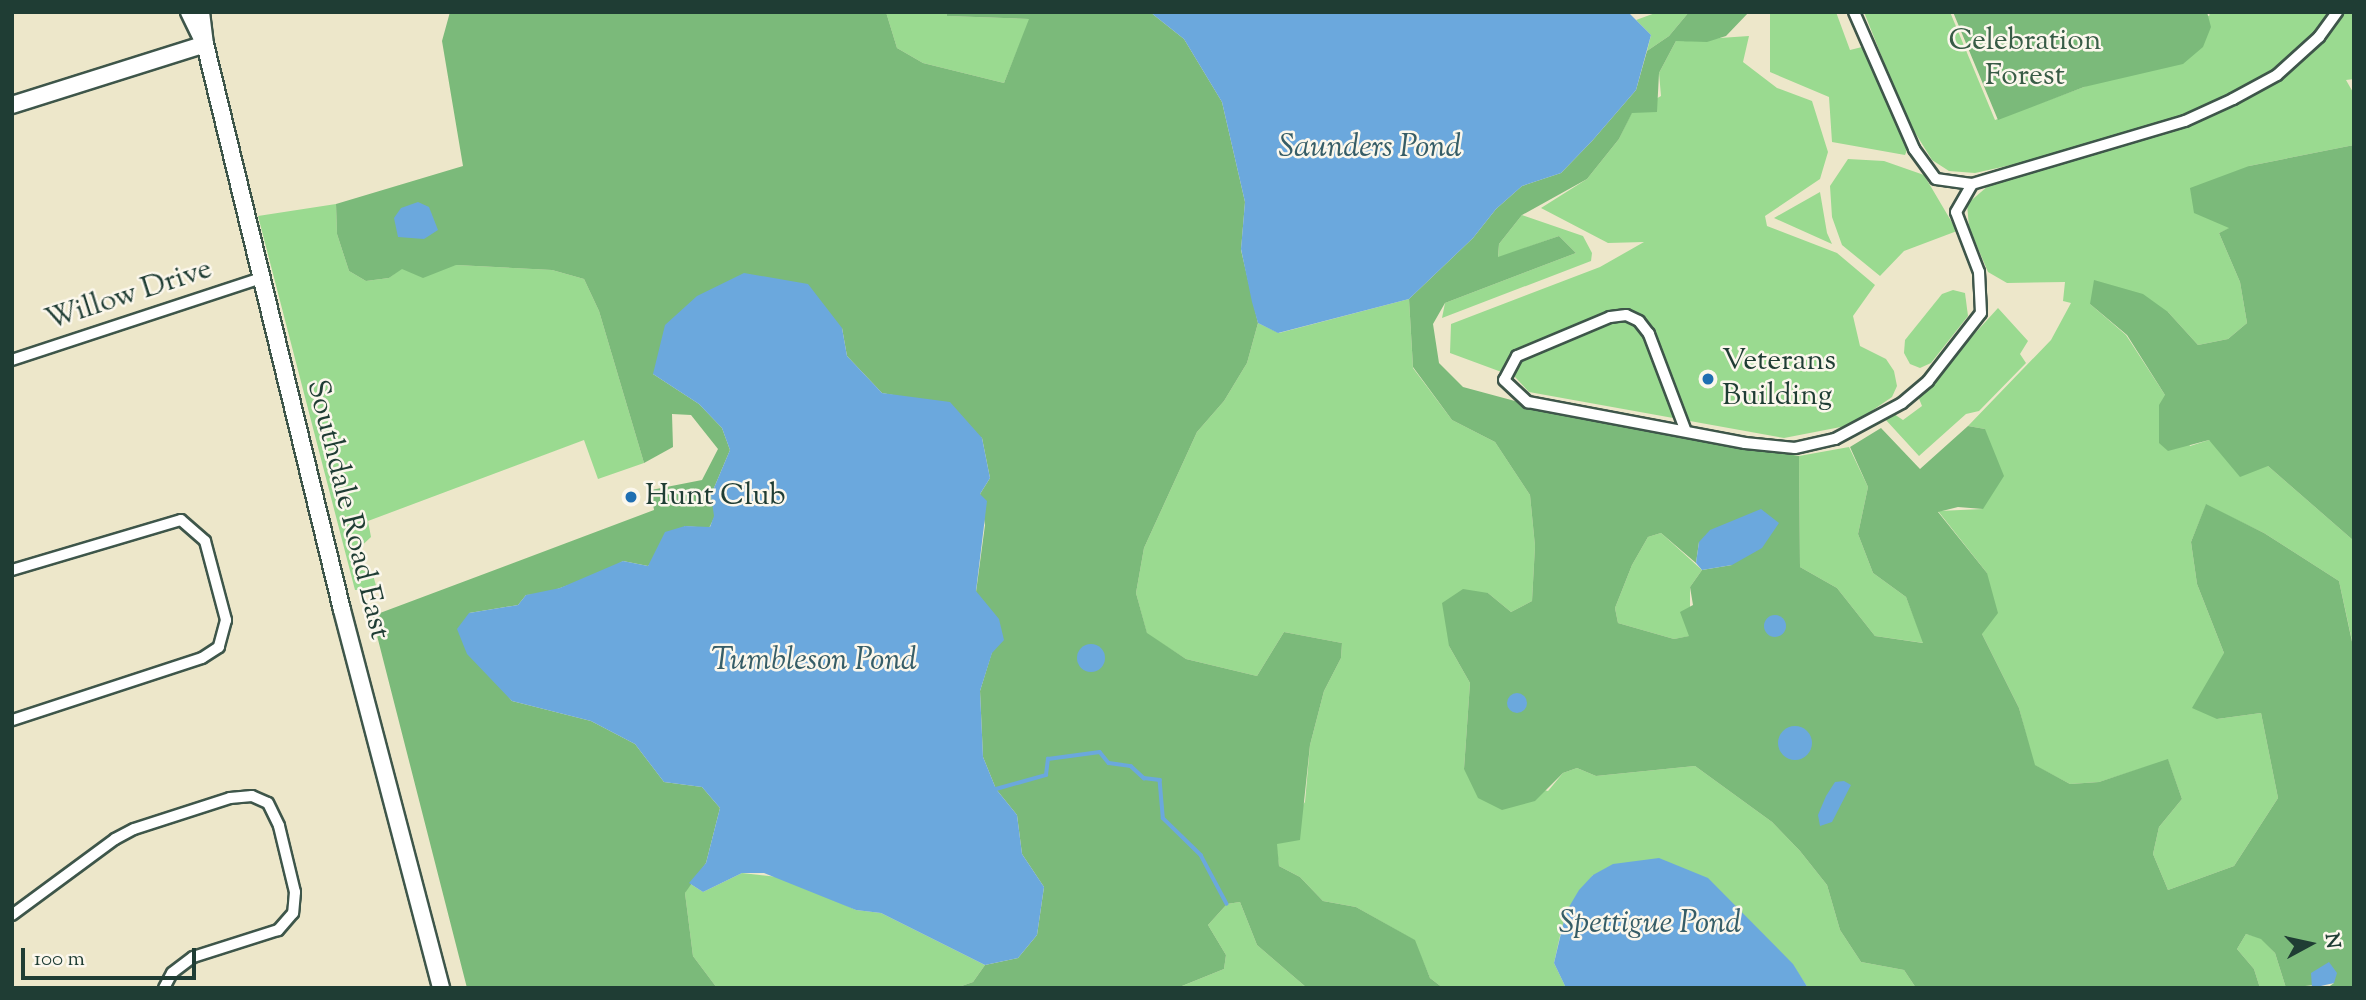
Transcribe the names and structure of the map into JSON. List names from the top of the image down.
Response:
{
  "streets": {
    "main road": ["Southdale Road East"],
    "street": ["Willow Drive"]
  },
  "crossings": [
    ["Willow Drive", "Southdale Road East"]
  ],
  "water": ["Saunders Pond", "Tumbleson Pond", "Spettigue Pond"],
  "parks": ["Celebration Forest"],
  "places": ["Veterans Building", "Hunt Club"],
  "scale_bar": "100 m",
  "north": "right"
}
